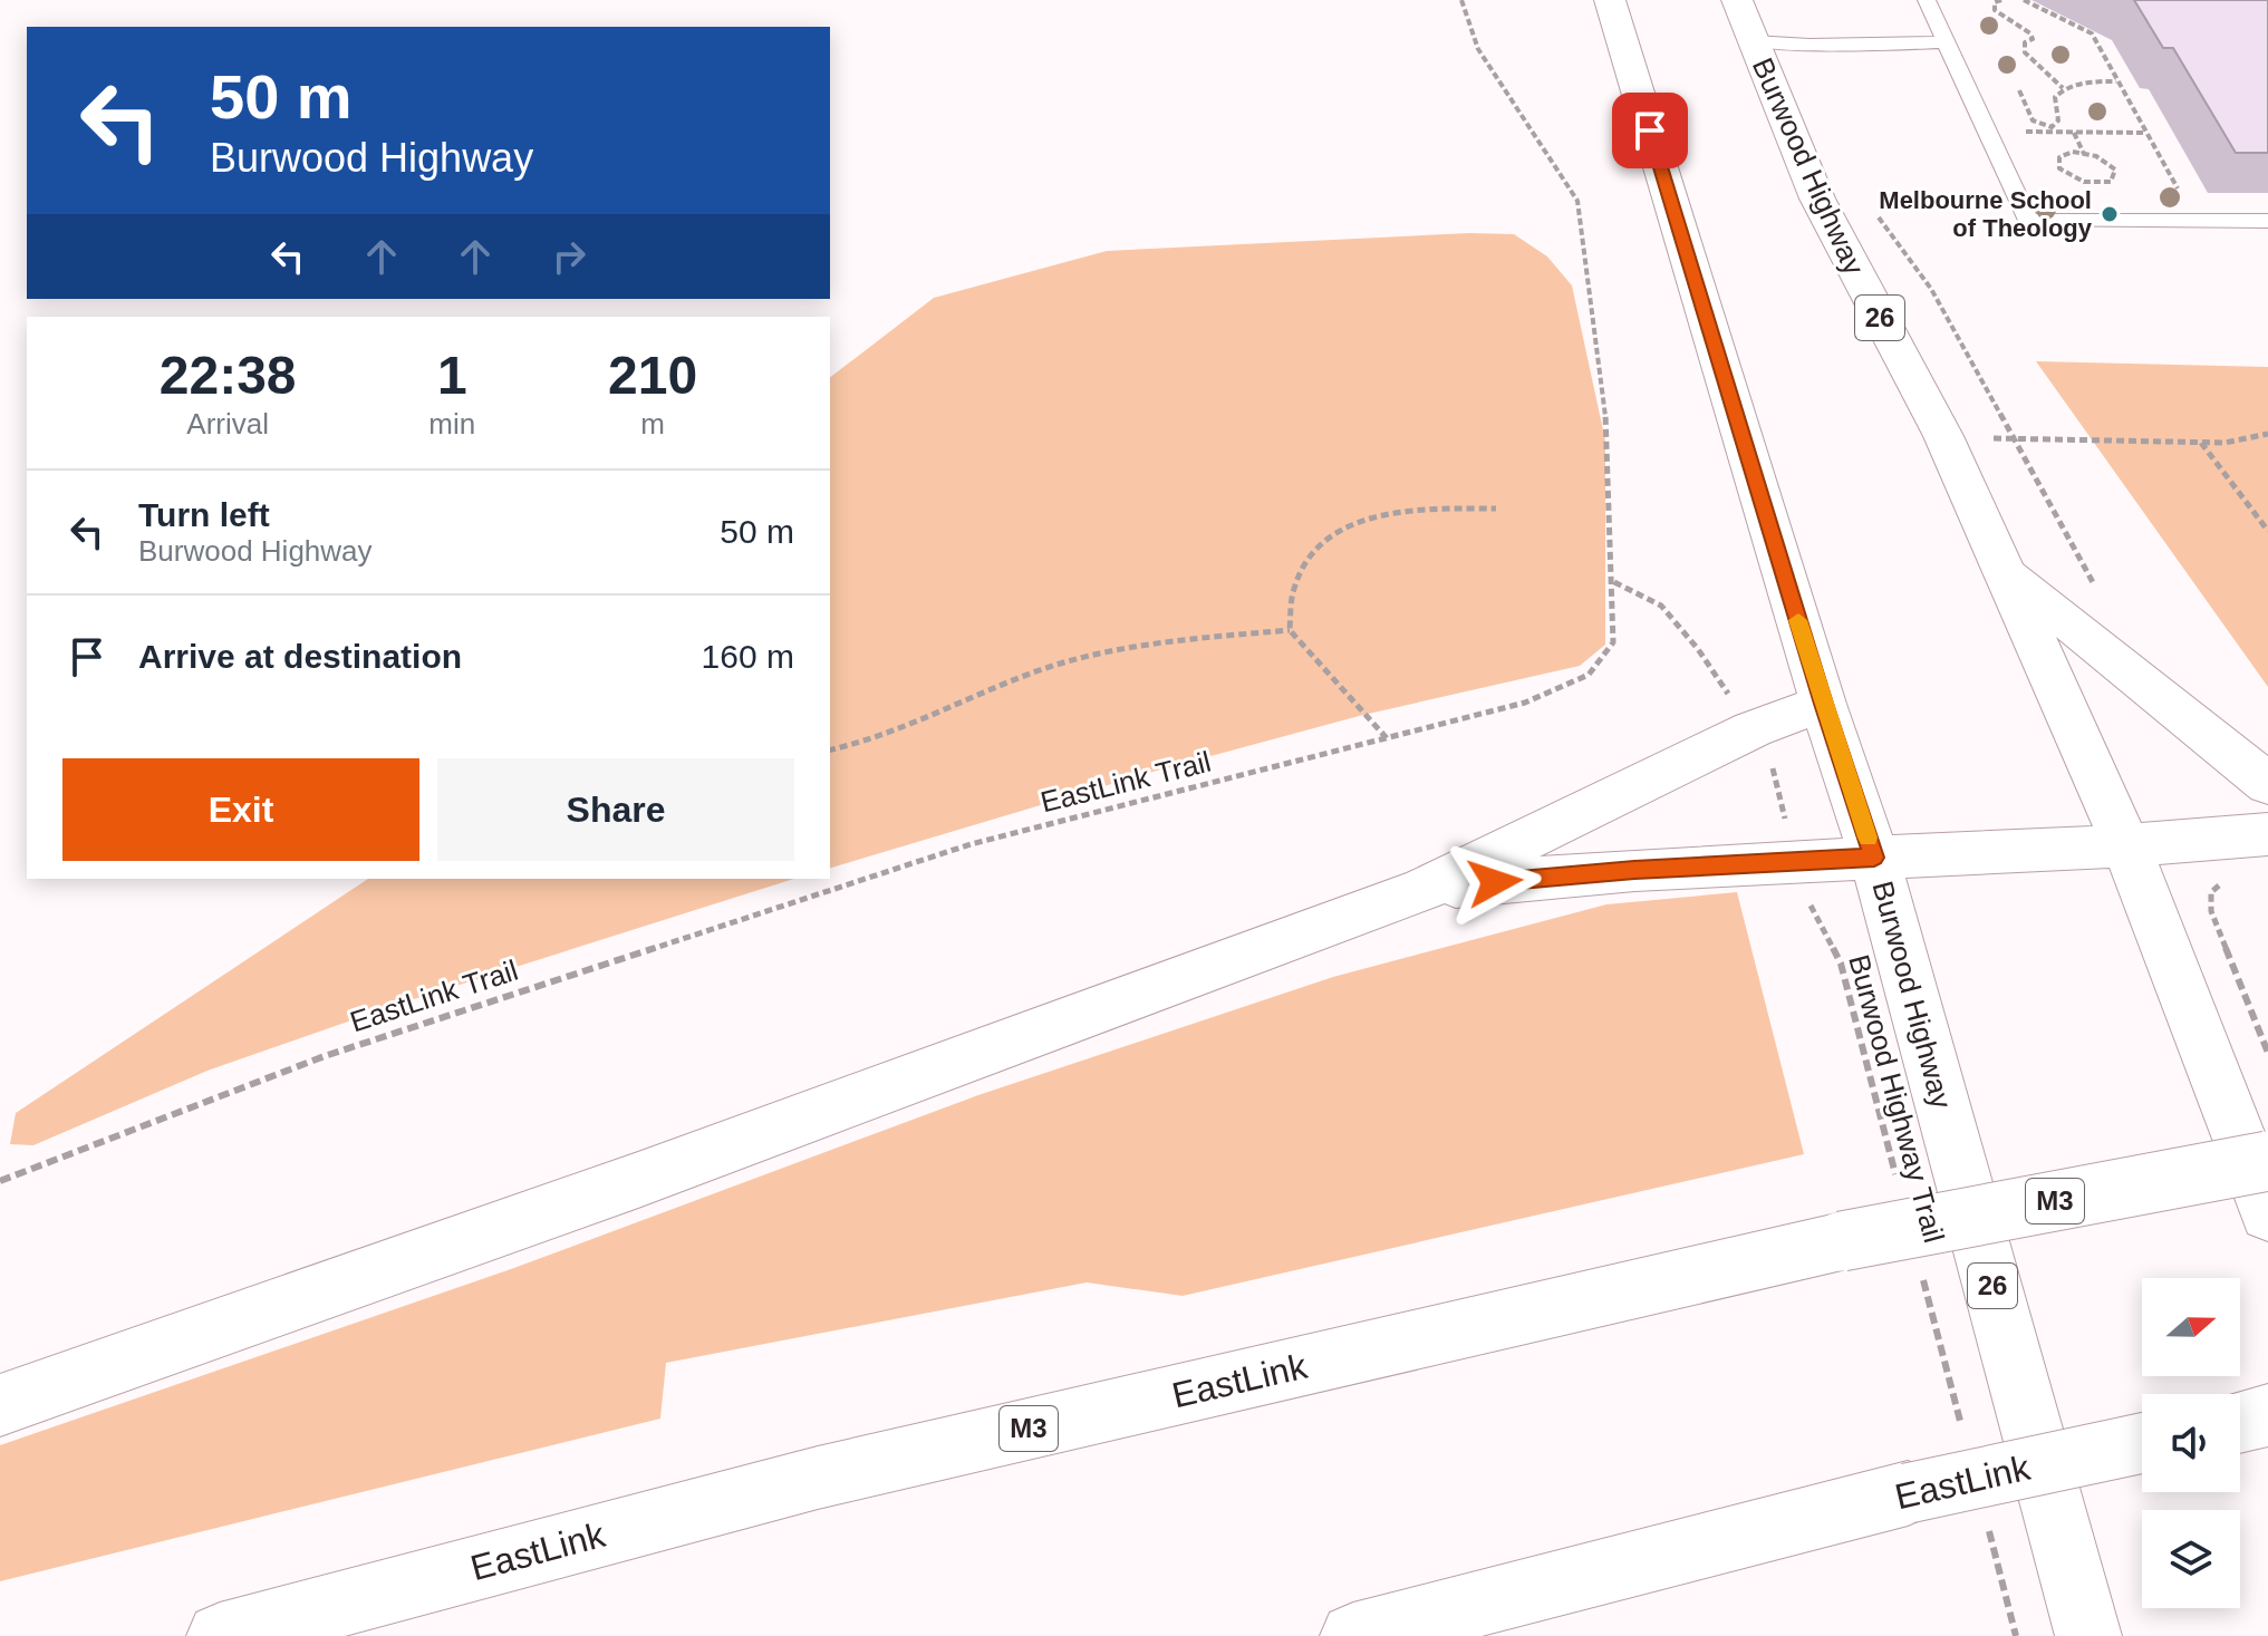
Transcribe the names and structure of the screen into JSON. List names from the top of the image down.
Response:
{
  "streets": {
    "highway": [
      "Burwood Highway",
      "26",
      "M3",
      "EastLink"
    ],
    "path": ["EastLink Trail", "Burwood Highway Trail"]
  },
  "crossings": [
    ["EastLink Trail", "Burwood Highway Trail"]
  ],
  "places": ["Melbourne School of Theology"],
  "north": "right",
  "page": {
    "turn": ["50 m", "Burwood Highway"],
    "eta": [
      "22:38",
      "Arrival",
      "1",
      "min",
      "210",
      "m"
    ],
    "list": [
      {
        "name": "Turn left",
        "note": "Burwood Highway",
        "value": "50 m"
      },
      {
        "name": "Arrive at destination",
        "value": "160 m"
      }
    ],
    "buttons": ["Exit", "Share"]
  }
}
